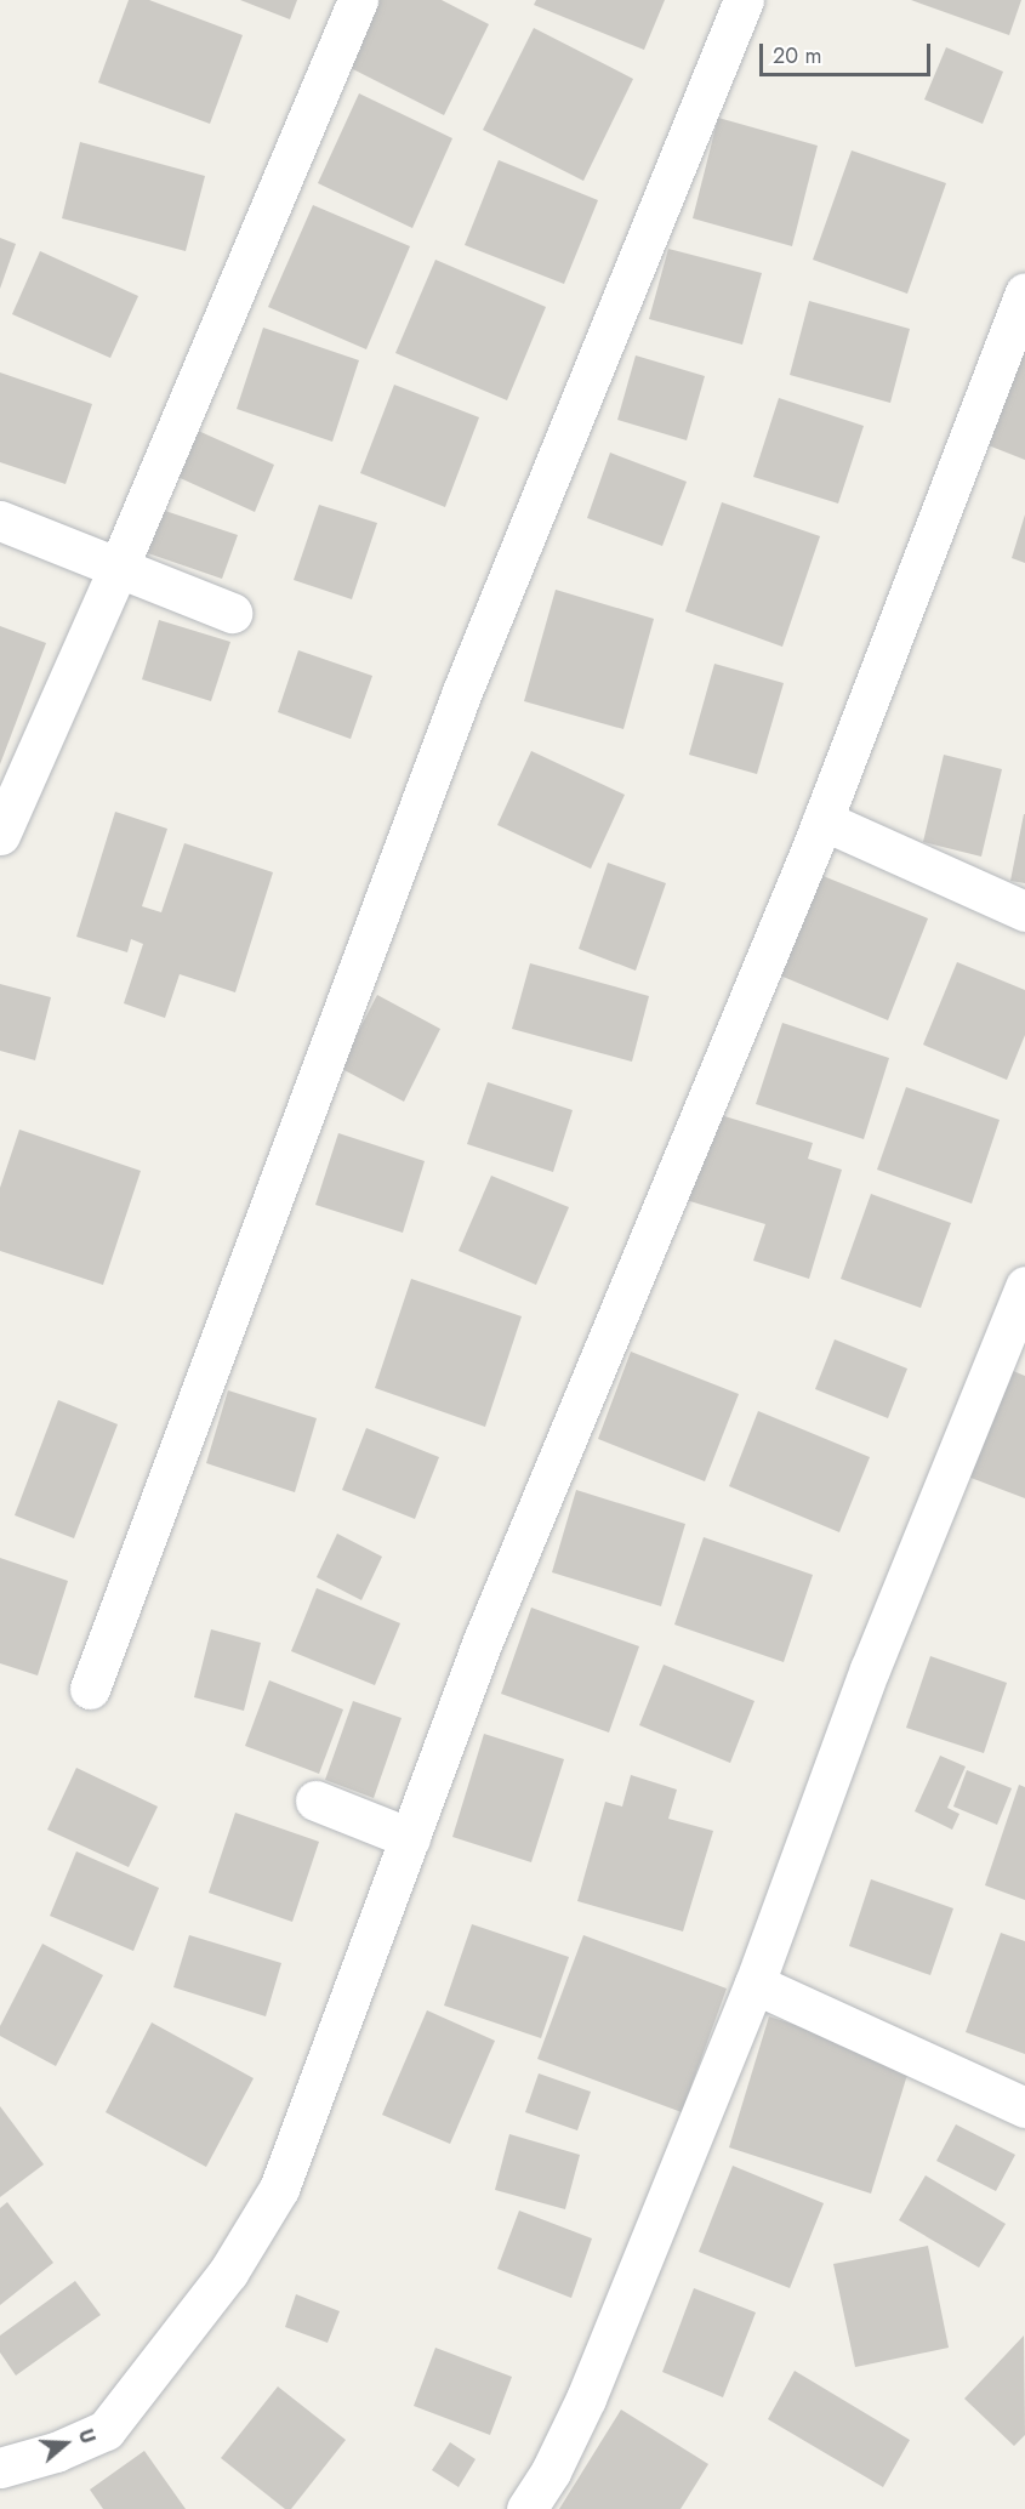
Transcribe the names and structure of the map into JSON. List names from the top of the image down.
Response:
{
  "scale_bar": "20 m",
  "north": "right"
}
